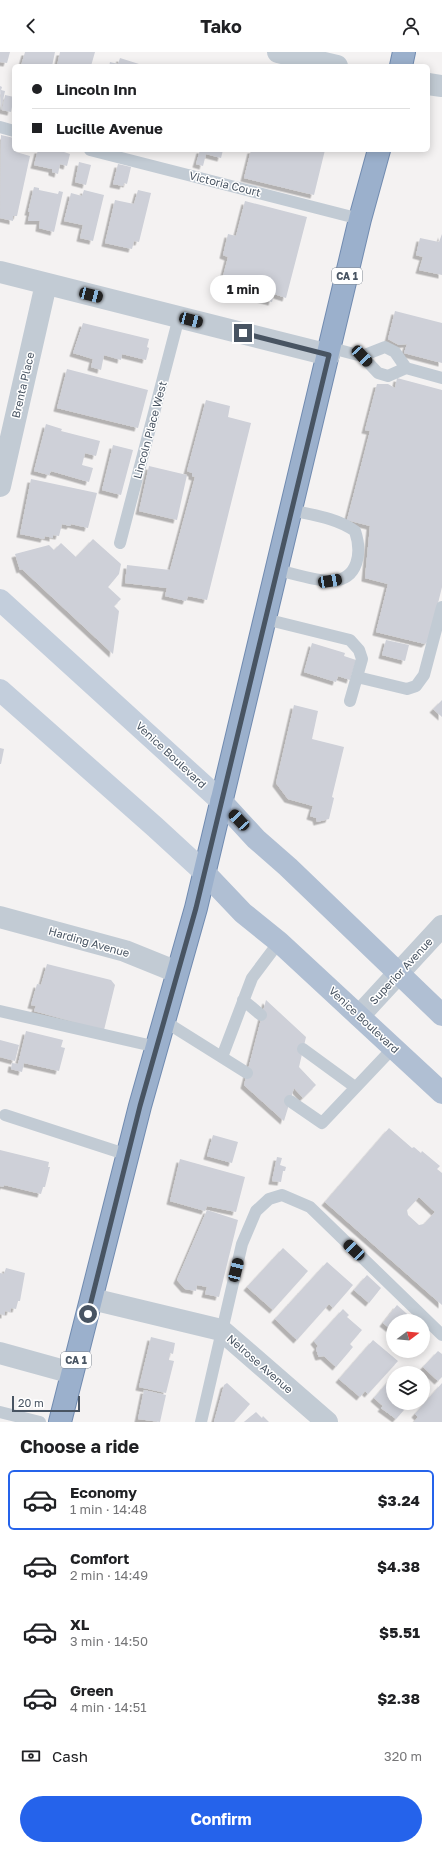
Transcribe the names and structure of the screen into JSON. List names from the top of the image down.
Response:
{
  "streets": {
    "highway": ["CA 1"],
    "main road": ["Venice Boulevard"],
    "street": [
      "Brenta Place",
      "Harding Avenue",
      "Superior Avenue",
      "Nelrose Avenue"
    ],
    "lane": ["Victoria Court", "Lincoln Place West"]
  },
  "crossings": [
    ["Victoria Court", "CA 1"],
    ["CA 1", "Venice Boulevard"],
    ["CA 1", "Harding Avenue"],
    ["CA 1", "Nelrose Avenue"],
    ["Venice Boulevard", "Superior Avenue"]
  ],
  "scale_bar": "20 m",
  "north": "right",
  "page": {
    "header": "Tako",
    "banner": ["Lincoln Inn", "Lucille Avenue"],
    "bubble": "1 min",
    "scale": "20 m",
    "heading": "Choose a ride",
    "list": [
      {
        "name": "Economy",
        "note": "1 min · 14:48",
        "value": "$3.24"
      },
      {
        "name": "Comfort",
        "note": "2 min · 14:49",
        "value": "$4.38"
      },
      {
        "name": "XL",
        "note": "3 min · 14:50",
        "value": "$5.51"
      },
      {
        "name": "Green",
        "note": "4 min · 14:51",
        "value": "$2.38"
      }
    ],
    "pay": ["Cash", "320 m"],
    "buttons": "Confirm"
  }
}
